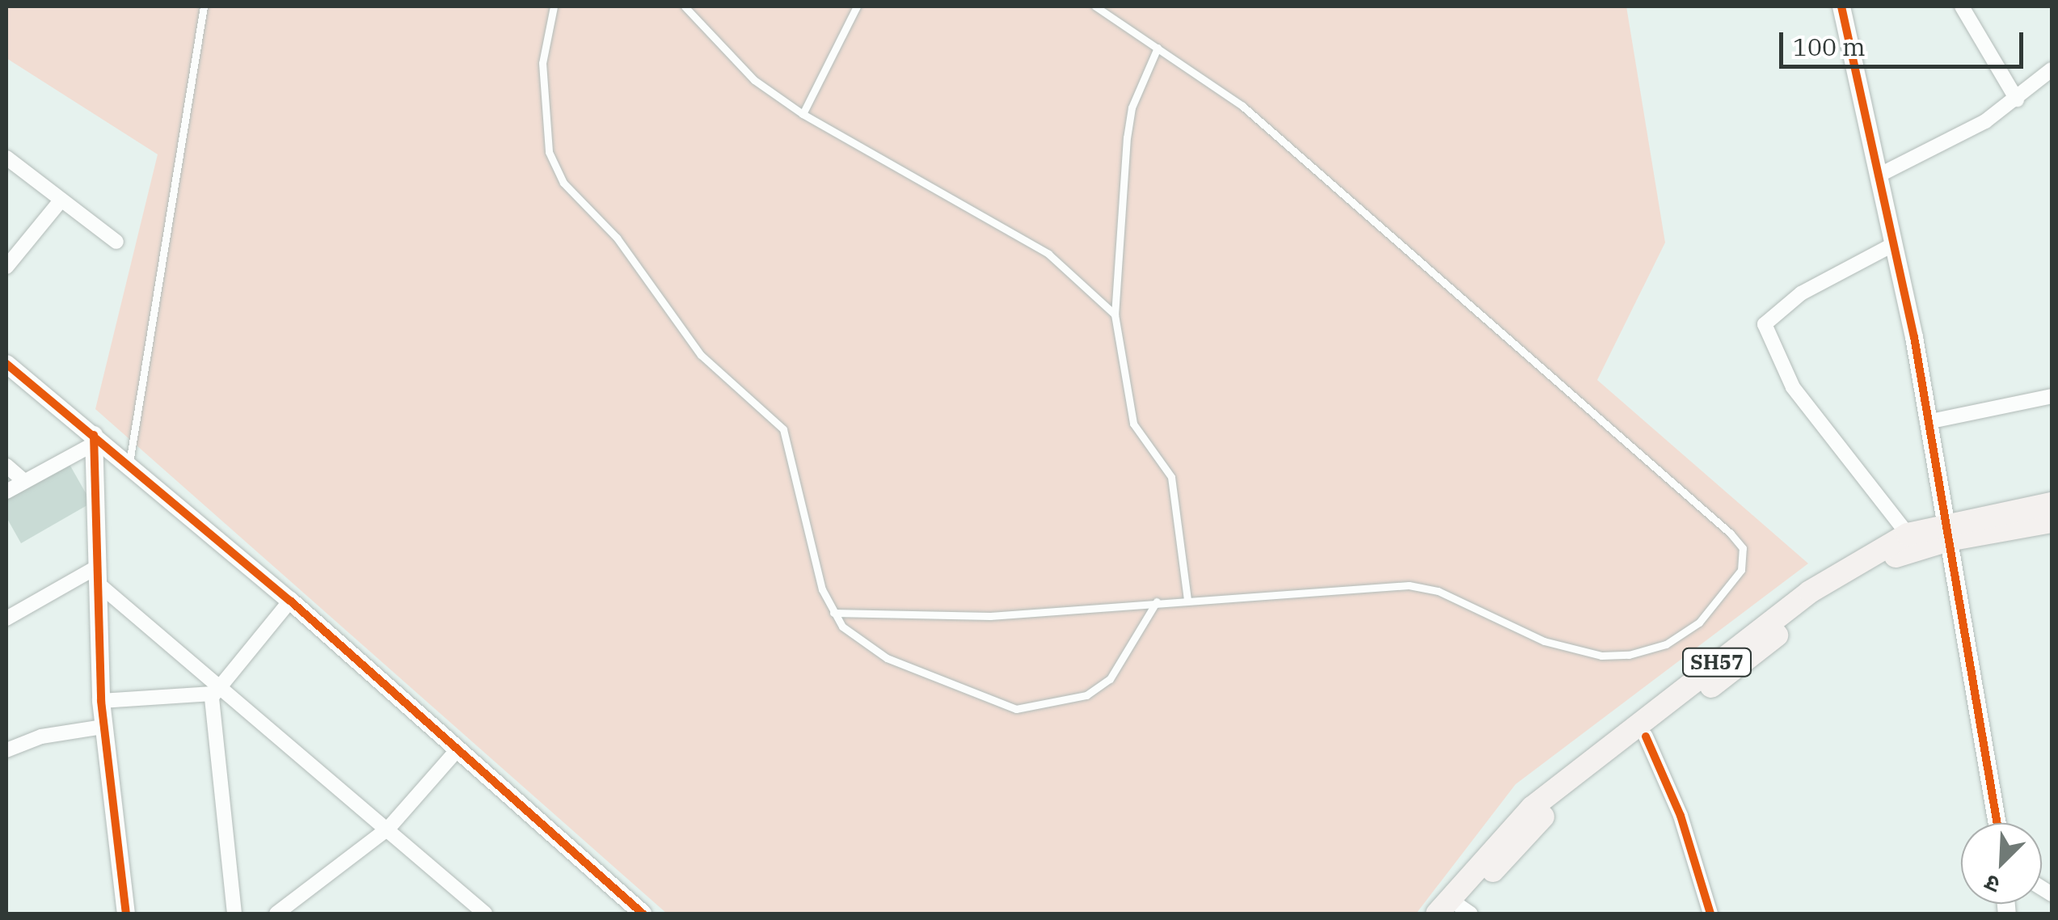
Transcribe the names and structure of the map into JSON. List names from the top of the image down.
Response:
{
  "streets": {
    "main road": ["SH57"]
  },
  "scale_bar": "100 m",
  "north": "bottom left"
}
